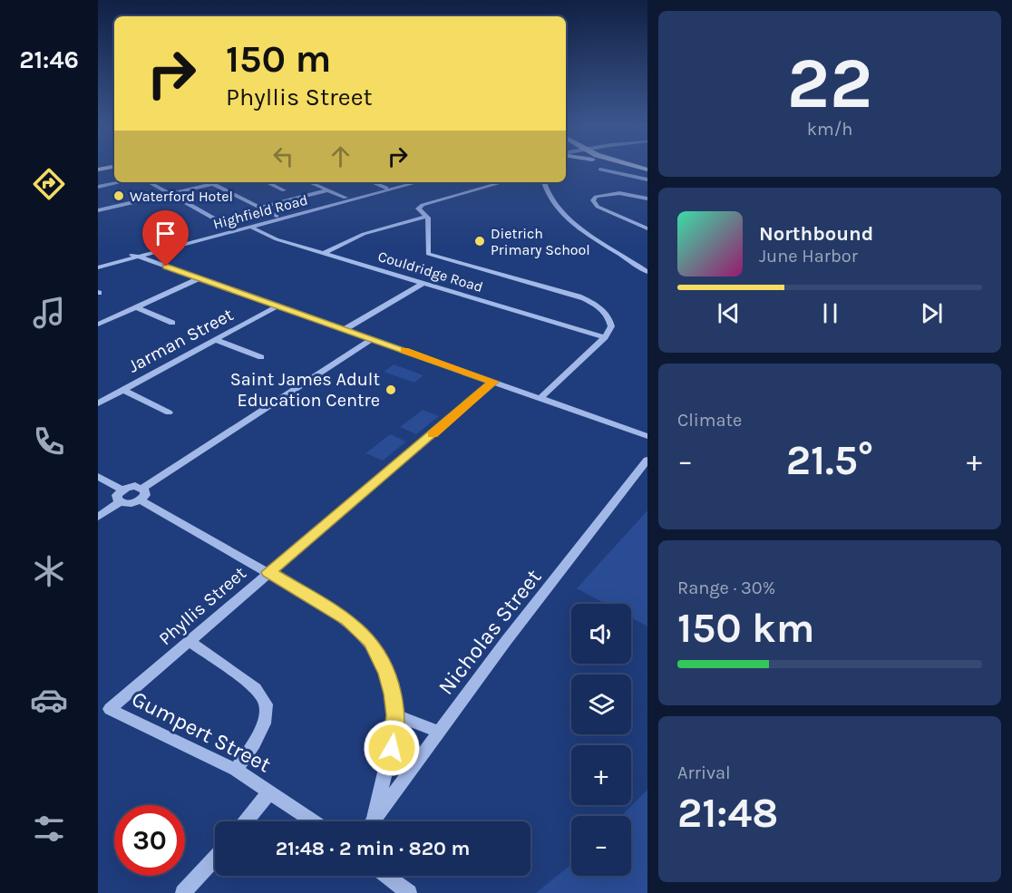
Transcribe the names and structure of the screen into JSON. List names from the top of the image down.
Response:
{
  "streets": {
    "street": [
      "Highfield Road",
      "Couldridge Road",
      "Jarman Street",
      "Phyllis Street",
      "Nicholas Street",
      "Gumpert Street"
    ]
  },
  "crossings": [
    ["Highfield Road", "Couldridge Road"],
    ["Phyllis Street", "Gumpert Street"]
  ],
  "places": ["Waterford Hotel", "Dietrich Primary School", "Saint James Adult Education Centre"],
  "page": {
    "tabs": "21:46",
    "tile": [
      ["22", "km/h"],
      "Climate",
      ["Range · 30%", "150 km"],
      ["Arrival", "21:48"]
    ],
    "turn": ["150 m", "Phyllis Street"],
    "song": ["Northbound", "June Harbor"],
    "heat": ["−", "21.5°", "+"],
    "map_buttons": ["+", "−"],
    "limit": "30",
    "trip": "21:48 · 2 min · 820 m"
  }
}
